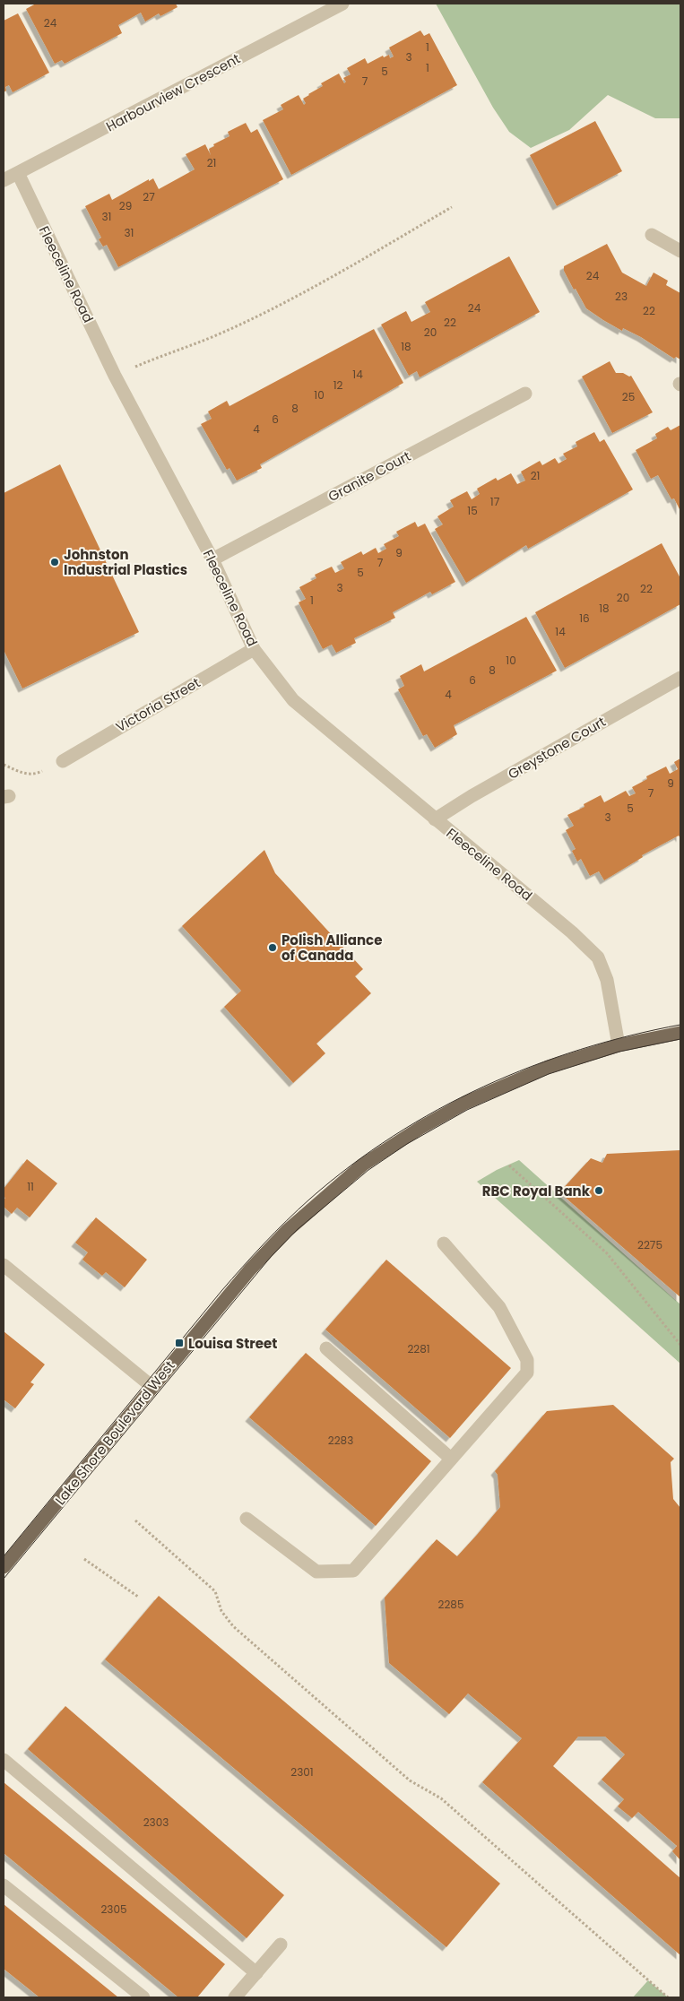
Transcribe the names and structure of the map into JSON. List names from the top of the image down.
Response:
{
  "streets": {
    "main road": ["Lake Shore Boulevard West"],
    "street": [
      "Harbourview Crescent",
      "Fleeceline Road",
      "Granite Court",
      "Victoria Street",
      "Greystone Court"
    ]
  },
  "crossings": [
    ["Harbourview Crescent", "Fleeceline Road"],
    ["Fleeceline Road", "Granite Court"],
    ["Fleeceline Road", "Victoria Street"],
    ["Fleeceline Road", "Greystone Court"],
    ["Fleeceline Road", "Lake Shore Boulevard West"]
  ],
  "places": {
    "other": ["Johnston Industrial Plastics", "Polish Alliance of Canada", "RBC Royal Bank"],
    "transit": ["Louisa Street"]
  },
  "house_numbers": [
    "24",
    "1",
    "3",
    "1",
    "5",
    "7",
    "21",
    "27",
    "29",
    "31",
    "31",
    "24",
    "23",
    "24",
    "22",
    "22",
    "20",
    "18",
    "14",
    "12",
    "10",
    "25",
    "8",
    "6",
    "4",
    "21",
    "17",
    "15",
    "9",
    "7",
    "5",
    "3",
    "22",
    "20",
    "1",
    "18",
    "16",
    "14",
    "10",
    "8",
    "6",
    "4",
    "9",
    "7",
    "5",
    "3",
    "11",
    "2275",
    "2281",
    "2283",
    "2285",
    "2301",
    "2303",
    "2305"
  ]
}
